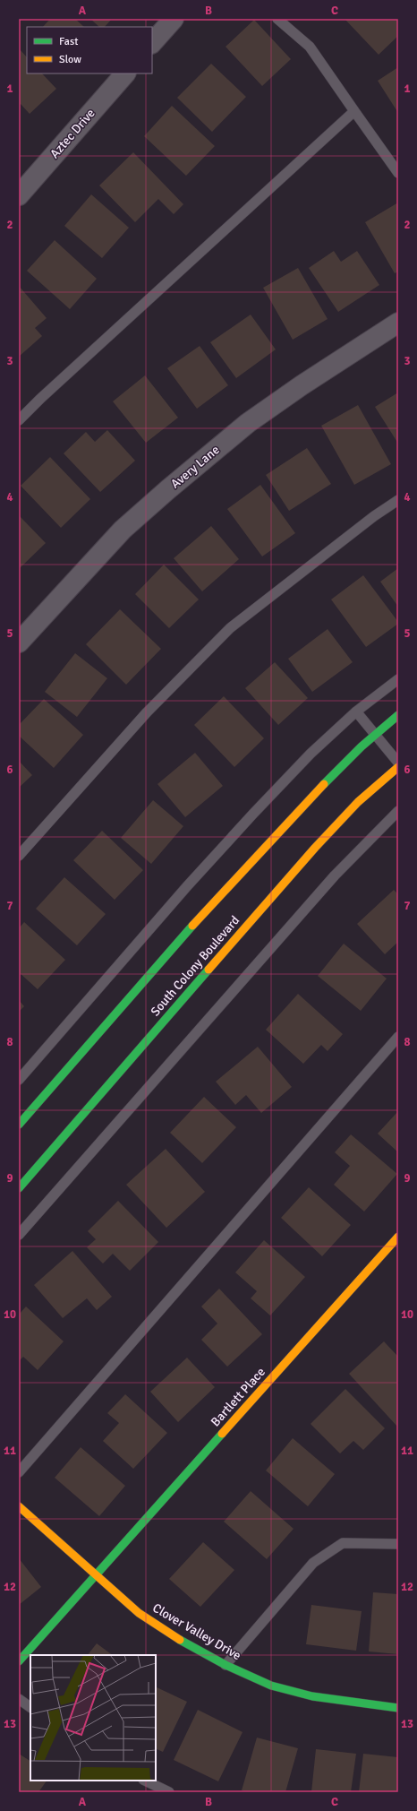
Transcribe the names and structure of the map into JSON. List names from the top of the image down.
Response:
{
  "streets": {
    "main road": ["South Colony Boulevard", "Bartlett Place", "Clover Valley Drive"],
    "street": ["Aztec Drive", "Avery Lane"]
  },
  "crossings": [
    ["Bartlett Place", "Clover Valley Drive"]
  ],
  "legend": ["Fast", "Slow"],
  "grid": {
    "columns": ["A", "B", "C"],
    "rows": [
      "1",
      "2",
      "3",
      "4",
      "5",
      "6",
      "7",
      "8",
      "9",
      "10",
      "11",
      "12",
      "13"
    ]
  }
}
